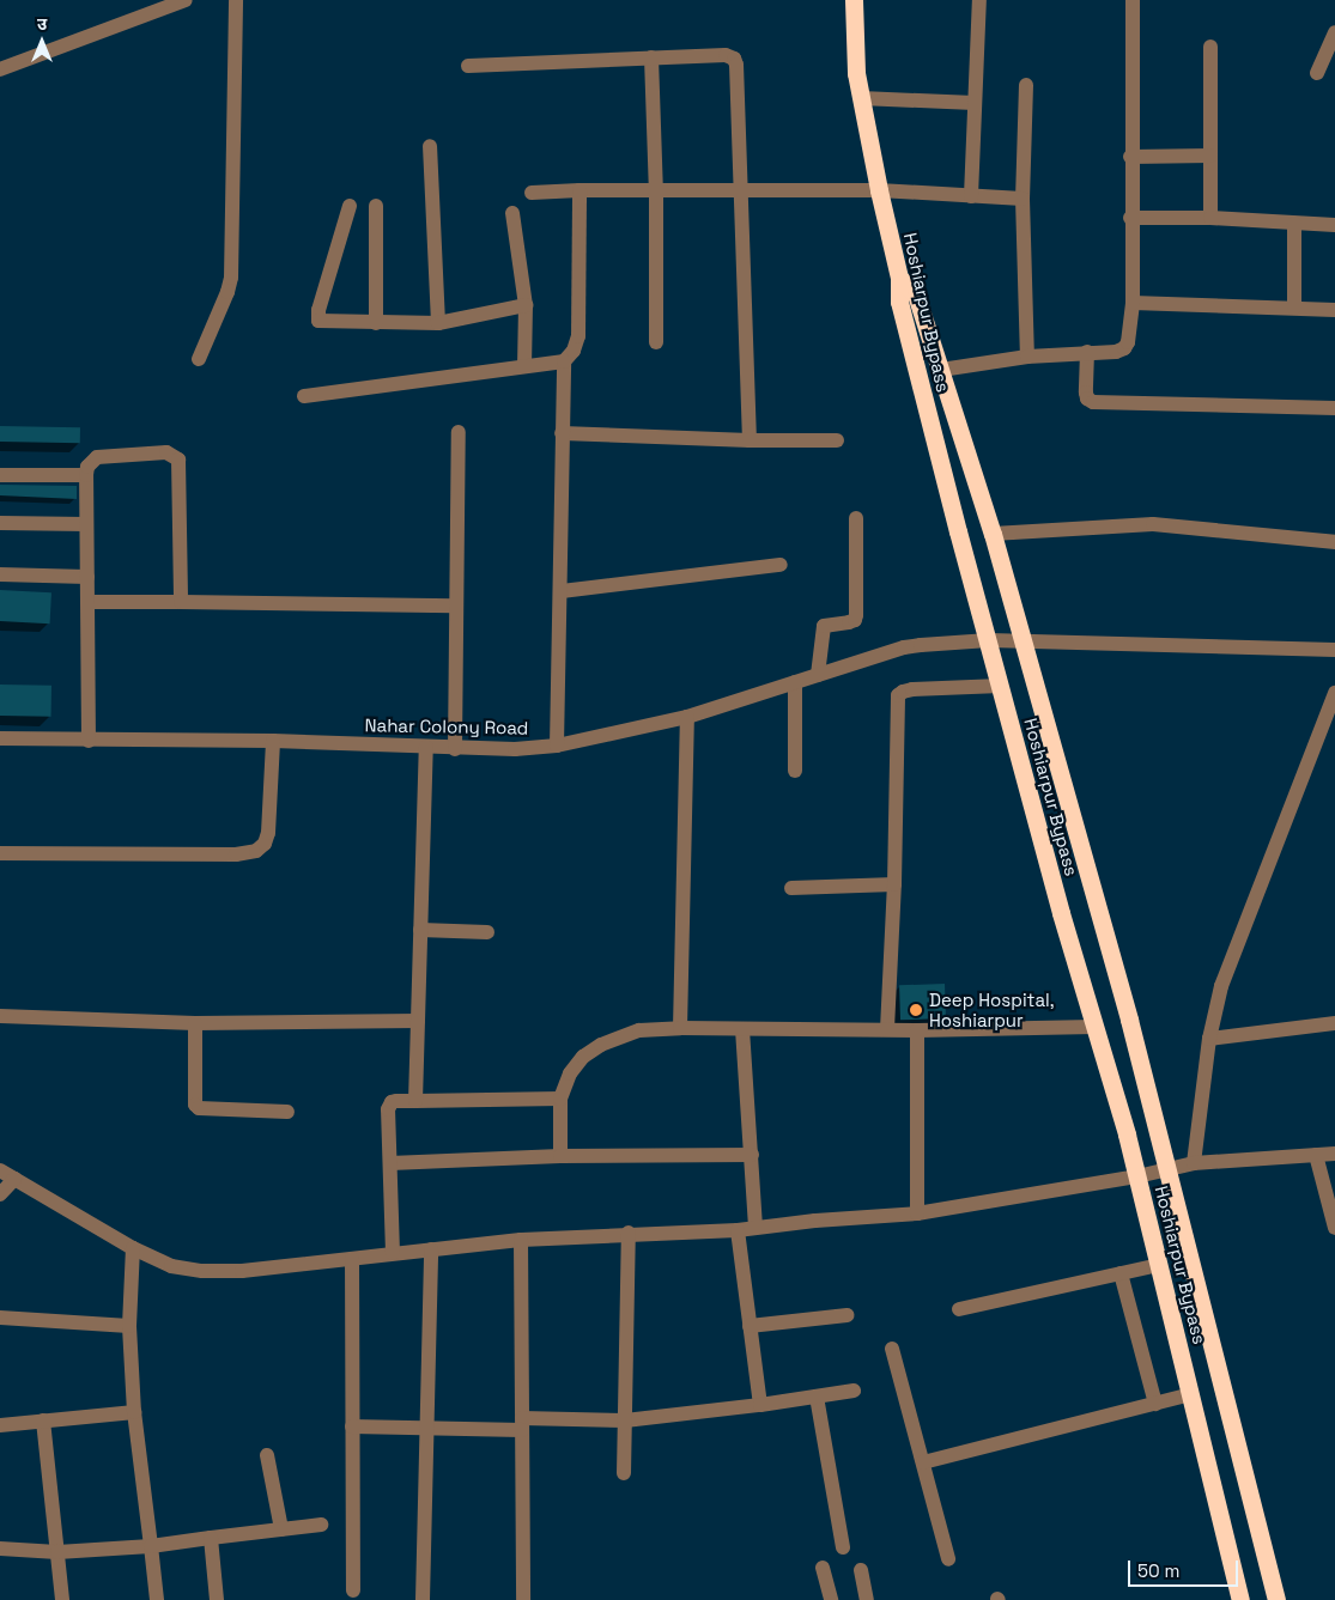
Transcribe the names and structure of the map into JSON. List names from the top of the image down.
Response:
{
  "streets": {
    "highway": ["Hoshiarpur Bypass"],
    "street": ["Nahar Colony Road"]
  },
  "crossings": [
    ["Hoshiarpur Bypass", "Nahar Colony Road"]
  ],
  "places": ["Deep Hospital, Hoshiarpur"],
  "scale_bar": "50 m",
  "north": "top"
}
